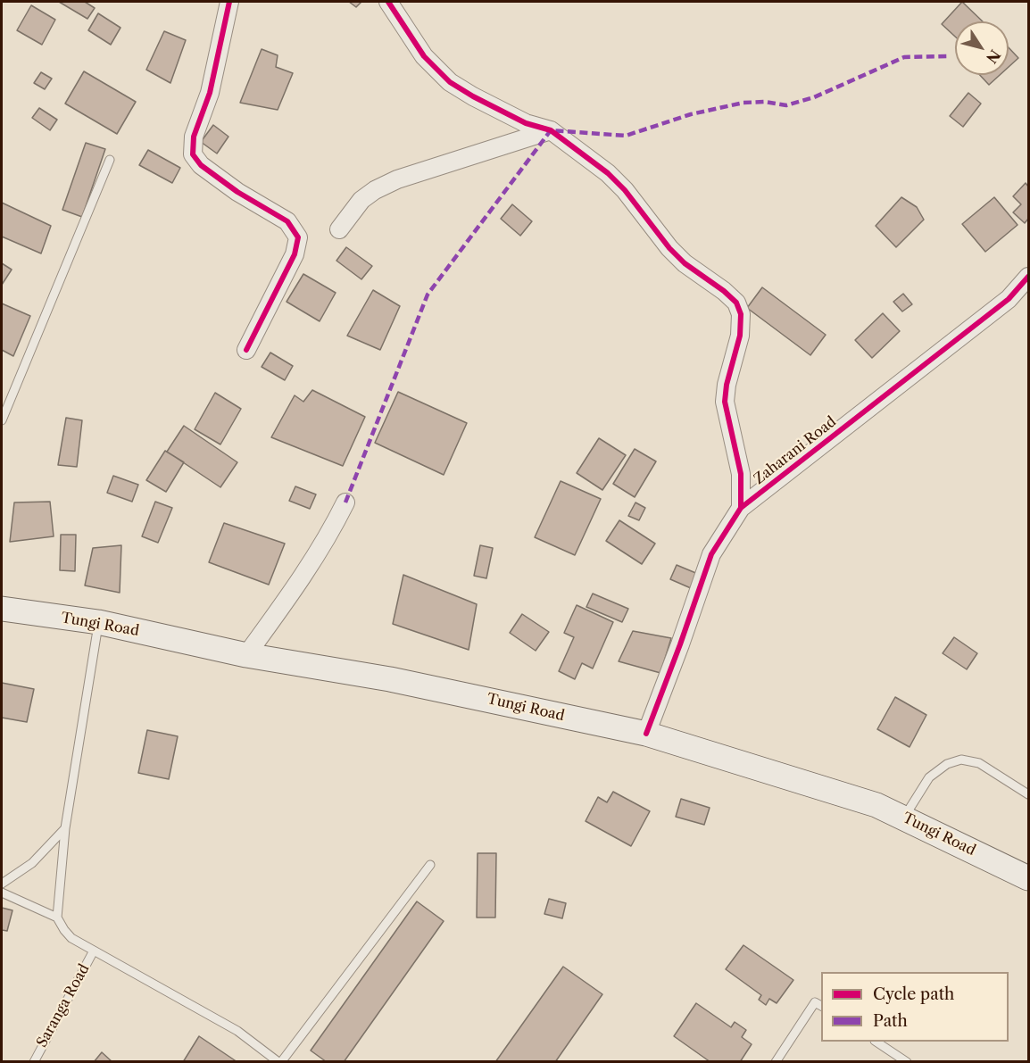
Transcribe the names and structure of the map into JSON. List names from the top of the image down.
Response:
{
  "streets": {
    "main road": ["Tungi Road"],
    "street": ["Zaharani Road"],
    "lane": ["Saranga Road"]
  },
  "crossings": [
    ["Zaharani Road", "Tungi Road"]
  ],
  "legend": ["Cycle path", "Path"],
  "north": "bottom right"
}
